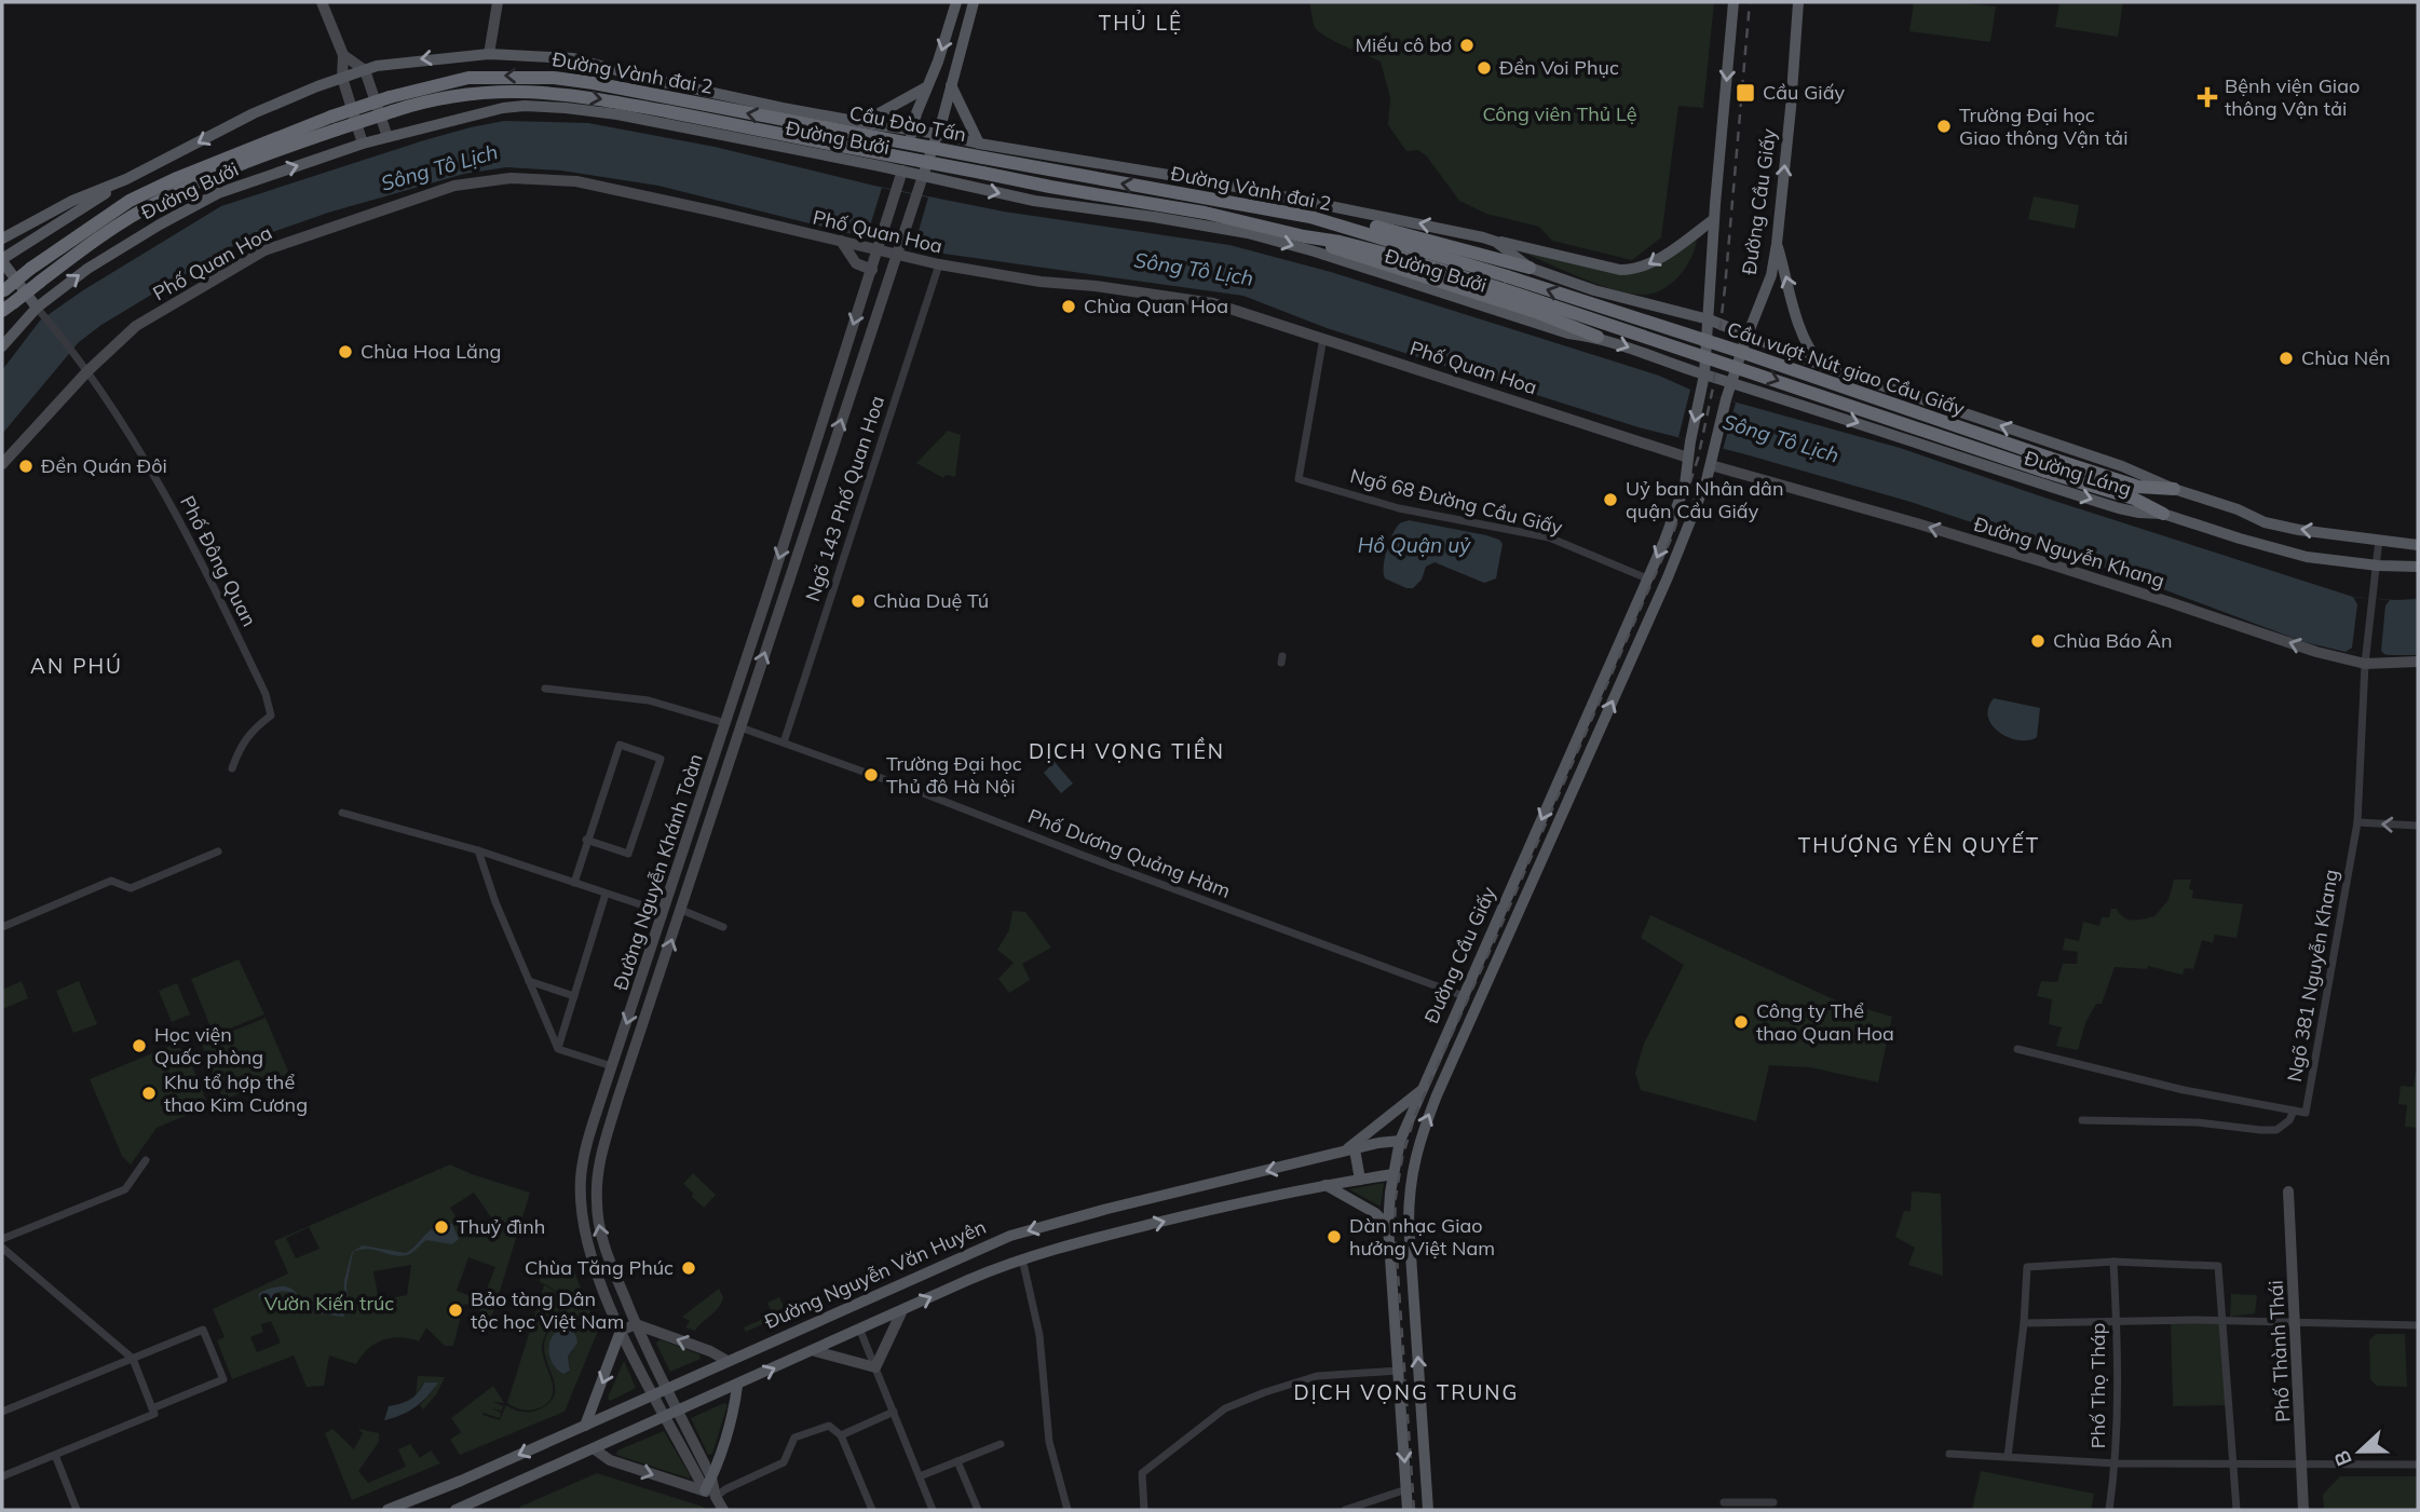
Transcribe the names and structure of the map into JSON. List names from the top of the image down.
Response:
{
  "streets": {
    "highway": ["Đường Vành đai 2", "Cầu Đào Tấn", "Cầu vượt Nút giao Cầu Giấy"],
    "main road": [
      "Đường Bưởi",
      "Đường Cầu Giấy",
      "Phố Quan Hoa",
      "Đường Láng",
      "Đường Nguyễn Khang",
      "Đường Nguyễn Khánh Toàn",
      "Đường Nguyễn Văn Huyên",
      "Phố Thành Thái"
    ],
    "street": [
      "Ngõ 143 Phố Quan Hoa",
      "Ngõ 68 Đường Cầu Giấy",
      "Phố Đông Quan",
      "Phố Dương Quảng Hàm",
      "Ngõ 381 Nguyễn Khang",
      "Phố Thọ Tháp"
    ]
  },
  "crossings": [
    ["Đường Vành đai 2", "Cầu Đào Tấn"],
    ["Đường Vành đai 2", "Đường Bưởi"],
    ["Đường Vành đai 2", "Cầu vượt Nút giao Cầu Giấy"],
    ["Cầu Đào Tấn", "Đường Bưởi"],
    ["Đường Bưởi", "Đường Cầu Giấy"],
    ["Đường Bưởi", "Đường Láng"],
    ["Đường Bưởi", "Đường Nguyễn Khánh Toàn"],
    ["Đường Cầu Giấy", "Phố Quan Hoa"],
    ["Đường Cầu Giấy", "Đường Láng"],
    ["Đường Cầu Giấy", "Ngõ 68 Đường Cầu Giấy"],
    ["Đường Cầu Giấy", "Đường Nguyễn Khang"],
    ["Đường Cầu Giấy", "Phố Dương Quảng Hàm"],
    ["Đường Cầu Giấy", "Đường Nguyễn Văn Huyên"],
    ["Phố Quan Hoa", "Ngõ 143 Phố Quan Hoa"],
    ["Phố Quan Hoa", "Ngõ 68 Đường Cầu Giấy"],
    ["Phố Quan Hoa", "Phố Đông Quan"],
    ["Phố Quan Hoa", "Đường Nguyễn Khánh Toàn"],
    ["Cầu vượt Nút giao Cầu Giấy", "Đường Láng"],
    ["Đường Láng", "Ngõ 381 Nguyễn Khang"],
    ["Ngõ 143 Phố Quan Hoa", "Phố Dương Quảng Hàm"],
    ["Đường Nguyễn Khang", "Ngõ 381 Nguyễn Khang"],
    ["Phố Dương Quảng Hàm", "Đường Nguyễn Khánh Toàn"],
    ["Đường Nguyễn Khánh Toàn", "Đường Nguyễn Văn Huyên"]
  ],
  "one_way": ["Đường Nguyễn Khang"],
  "districts": [
    "THỦ LỆ",
    "AN PHÚ",
    "DỊCH VỌNG TIỀN",
    "THƯỢNG YÊN QUYẾT",
    "DỊCH VỌNG TRUNG"
  ],
  "water": ["Sông Tô Lịch", "Hồ Quận uỷ"],
  "parks": ["Công viên Thủ Lệ", "Vườn Kiến trúc"],
  "places": {
    "other": [
      "Miếu cô bơ",
      "Đền Voi Phục",
      "Trường Đại học Giao thông Vận tải",
      "Chùa Quan Hoa",
      "Chùa Hoa Lăng",
      "Chùa Nền",
      "Đền Quán Đôi",
      "Uỷ ban Nhân dân quận Cầu Giấy",
      "Chùa Duệ Tú",
      "Chùa Báo Ân",
      "Trường Đại học Thủ đô Hà Nội",
      "Công ty Thể thao Quan Hoa",
      "Học viện Quốc phòng",
      "Khu tổ hợp thể thao Kim Cương",
      "Thuỷ đình",
      "Dàn nhạc Giao hưởng Việt Nam",
      "Chùa Tăng Phúc",
      "Bảo tàng Dân tộc học Việt Nam"
    ],
    "transit": ["Cầu Giấy"],
    "health": ["Bệnh viện Giao thông Vận tải"]
  },
  "north": "left"
}
